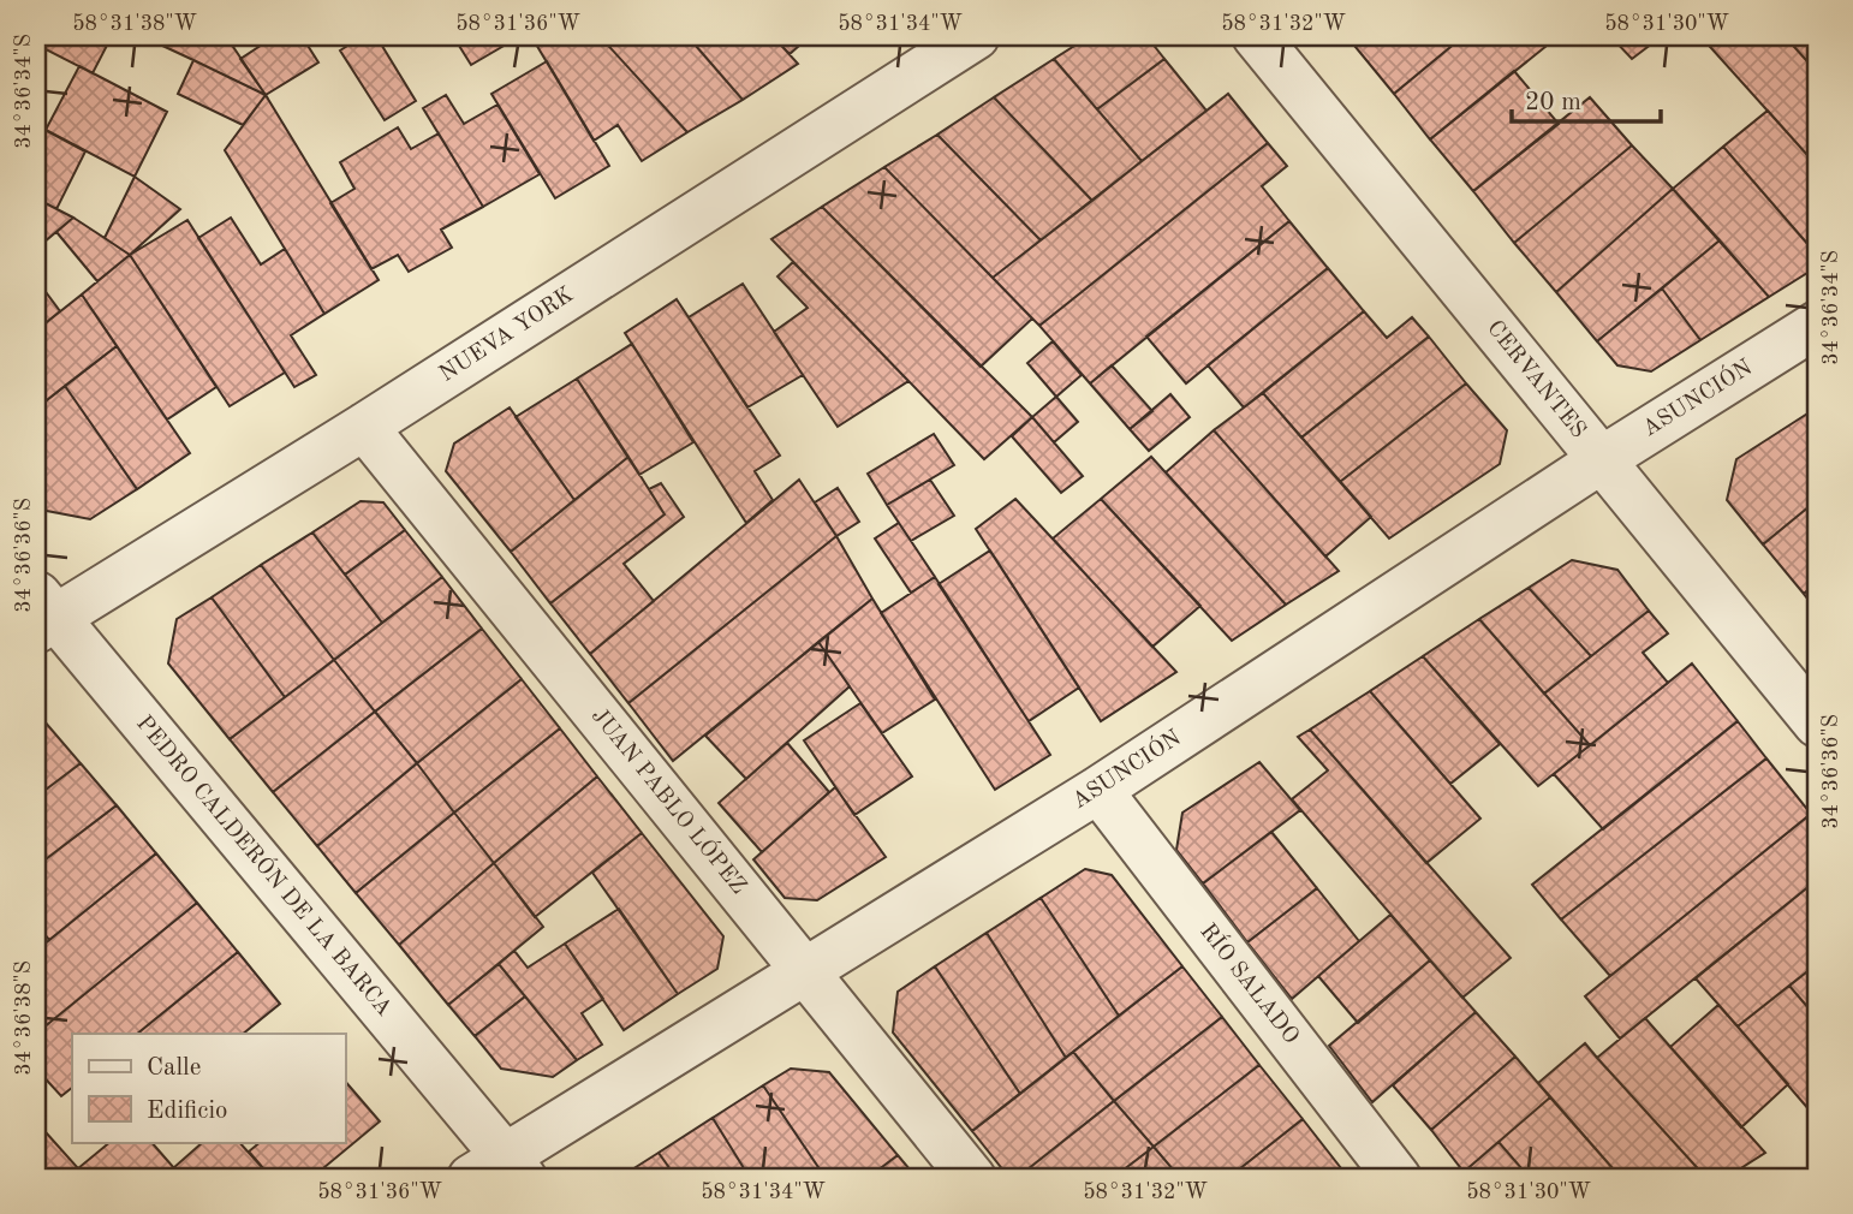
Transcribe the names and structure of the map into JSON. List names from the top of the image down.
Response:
{
  "streets": {
    "street": [
      "NUEVA YORK",
      "CERVANTES",
      "ASUNCIÓN",
      "JUAN PABLO LÓPEZ",
      "PEDRO CALDERÓN DE LA BARCA",
      "RÍO SALADO"
    ]
  },
  "crossings": [
    ["NUEVA YORK", "JUAN PABLO LÓPEZ"],
    ["NUEVA YORK", "PEDRO CALDERÓN DE LA BARCA"],
    ["CERVANTES", "ASUNCIÓN"],
    ["ASUNCIÓN", "JUAN PABLO LÓPEZ"],
    ["ASUNCIÓN", "PEDRO CALDERÓN DE LA BARCA"],
    ["ASUNCIÓN", "RÍO SALADO"]
  ],
  "legend": ["Calle", "Edificio"],
  "scale_bar": "20 m",
  "coordinates": [
    "58°31'38\"W",
    "58°31'36\"W",
    "58°31'34\"W",
    "58°31'32\"W",
    "58°31'30\"W",
    "34°36'34\"S",
    "34°36'36\"S",
    "34°36'38\"S"
  ]
}
